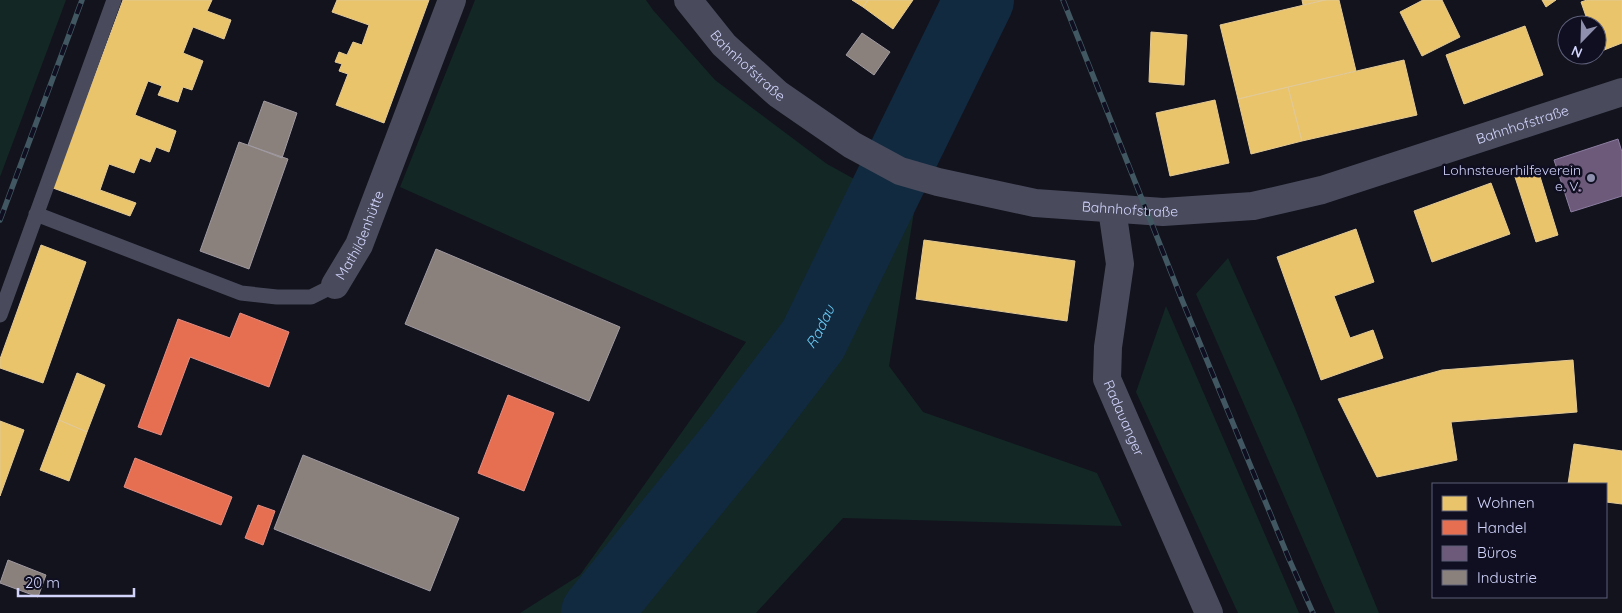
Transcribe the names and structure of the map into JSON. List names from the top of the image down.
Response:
{
  "streets": {
    "street": ["Bahnhofstraße", "Mathildenhütte", "Radauanger"]
  },
  "crossings": [
    ["Bahnhofstraße", "Radauanger"]
  ],
  "water": ["Radau"],
  "places": ["Lohnsteuerhilfeverein e. V."],
  "legend": [
    "Wohnen",
    "Handel",
    "Büros",
    "Industrie"
  ],
  "scale_bar": "20 m",
  "north": "bottom left"
}
